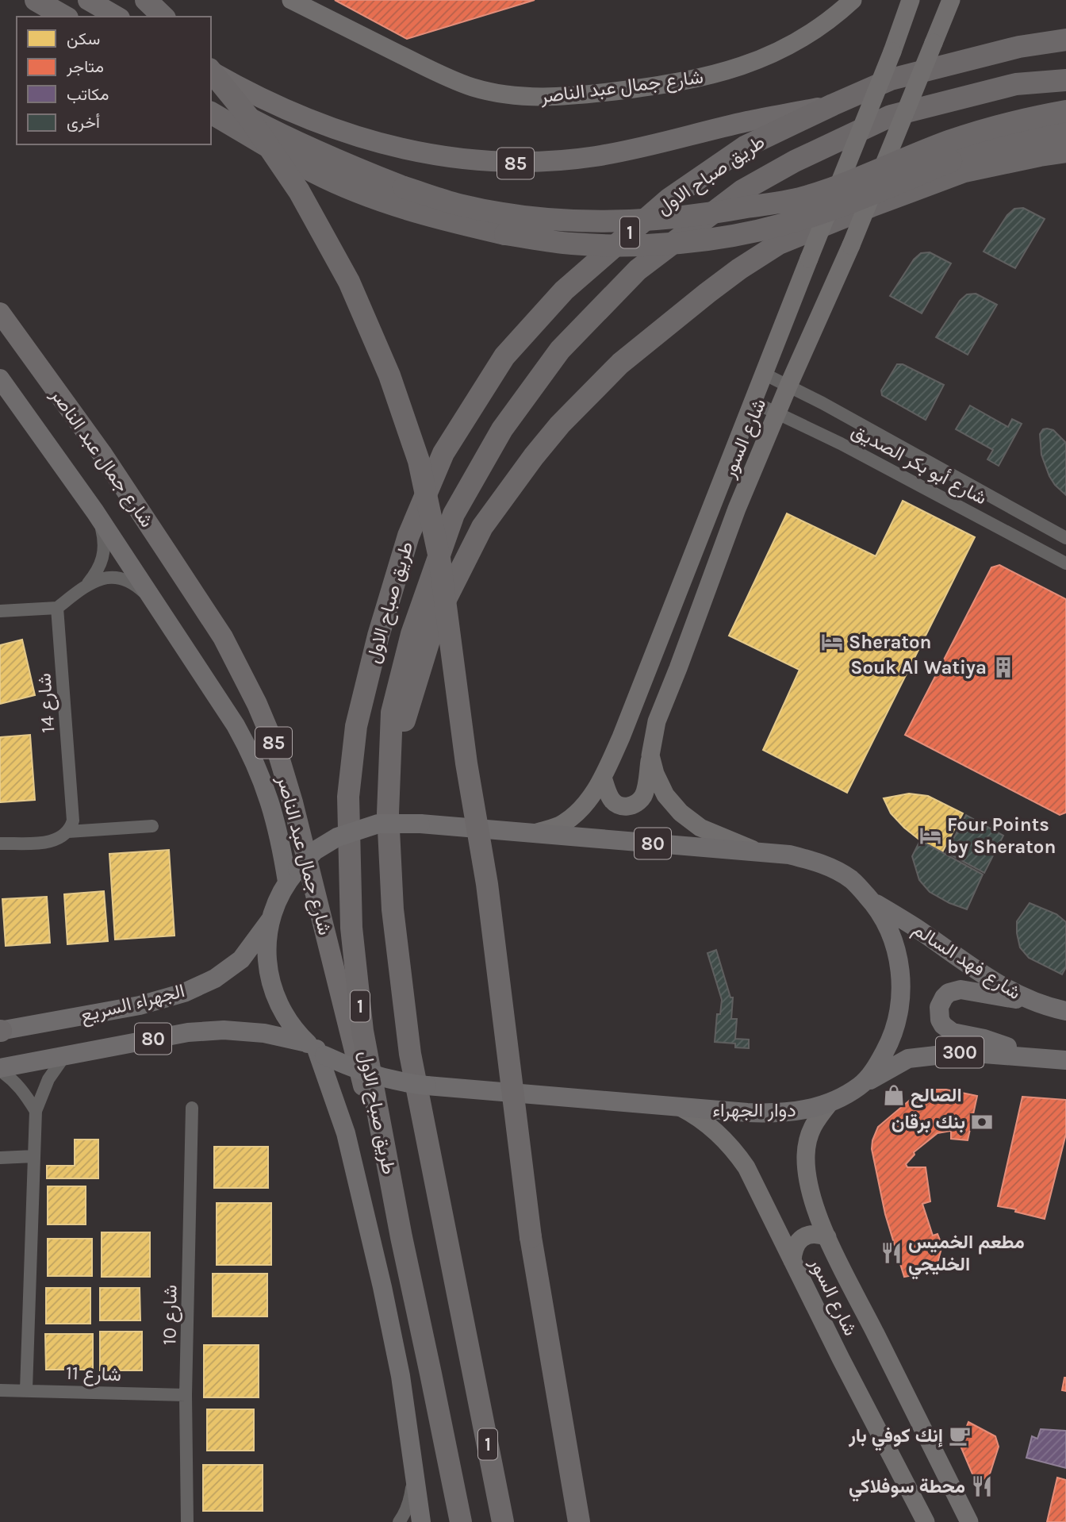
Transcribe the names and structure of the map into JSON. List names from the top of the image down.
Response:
{
  "streets": {
    "highway": [
      "شارع جمال عبد الناصر",
      "85",
      "طريق صباح الاول",
      "1"
    ],
    "main road": [
      "شارع السور",
      "80",
      "شارع فهد السالم",
      "الجهراء السريع",
      "300",
      "دوار الجهراء"
    ],
    "street": [
      "شارع أبو بكر الصديق",
      "شارع 14",
      "شارع 10",
      "شارع 11"
    ]
  },
  "crossings": [
    ["شارع جمال عبد الناصر", "طريق صباح الاول"],
    ["شارع جمال عبد الناصر", "دوار الجهراء"],
    ["85", "طريق صباح الاول"],
    ["طريق صباح الاول", "الجهراء السريع"],
    ["طريق صباح الاول", "دوار الجهراء"],
    ["شارع السور", "شارع أبو بكر الصديق"],
    ["شارع السور", "دوار الجهراء"],
    ["شارع فهد السالم", "دوار الجهراء"],
    ["الجهراء السريع", "دوار الجهراء"],
    ["300", "دوار الجهراء"],
    ["شارع 10", "شارع 11"]
  ],
  "places": {
    "hotel": ["Sheraton", "Four Points by Sheraton"],
    "building": ["Souk Al Watiya"],
    "shop": ["الصالح"],
    "bank": ["بنك برقان"],
    "restaurant": ["مطعم الخميس الخليجي", "محطة سوفلاكي"],
    "cafe": ["إنك كوفي بار"]
  },
  "legend": [
    "سكن",
    "متاجر",
    "مكاتب",
    "أخرى"
  ]
}
